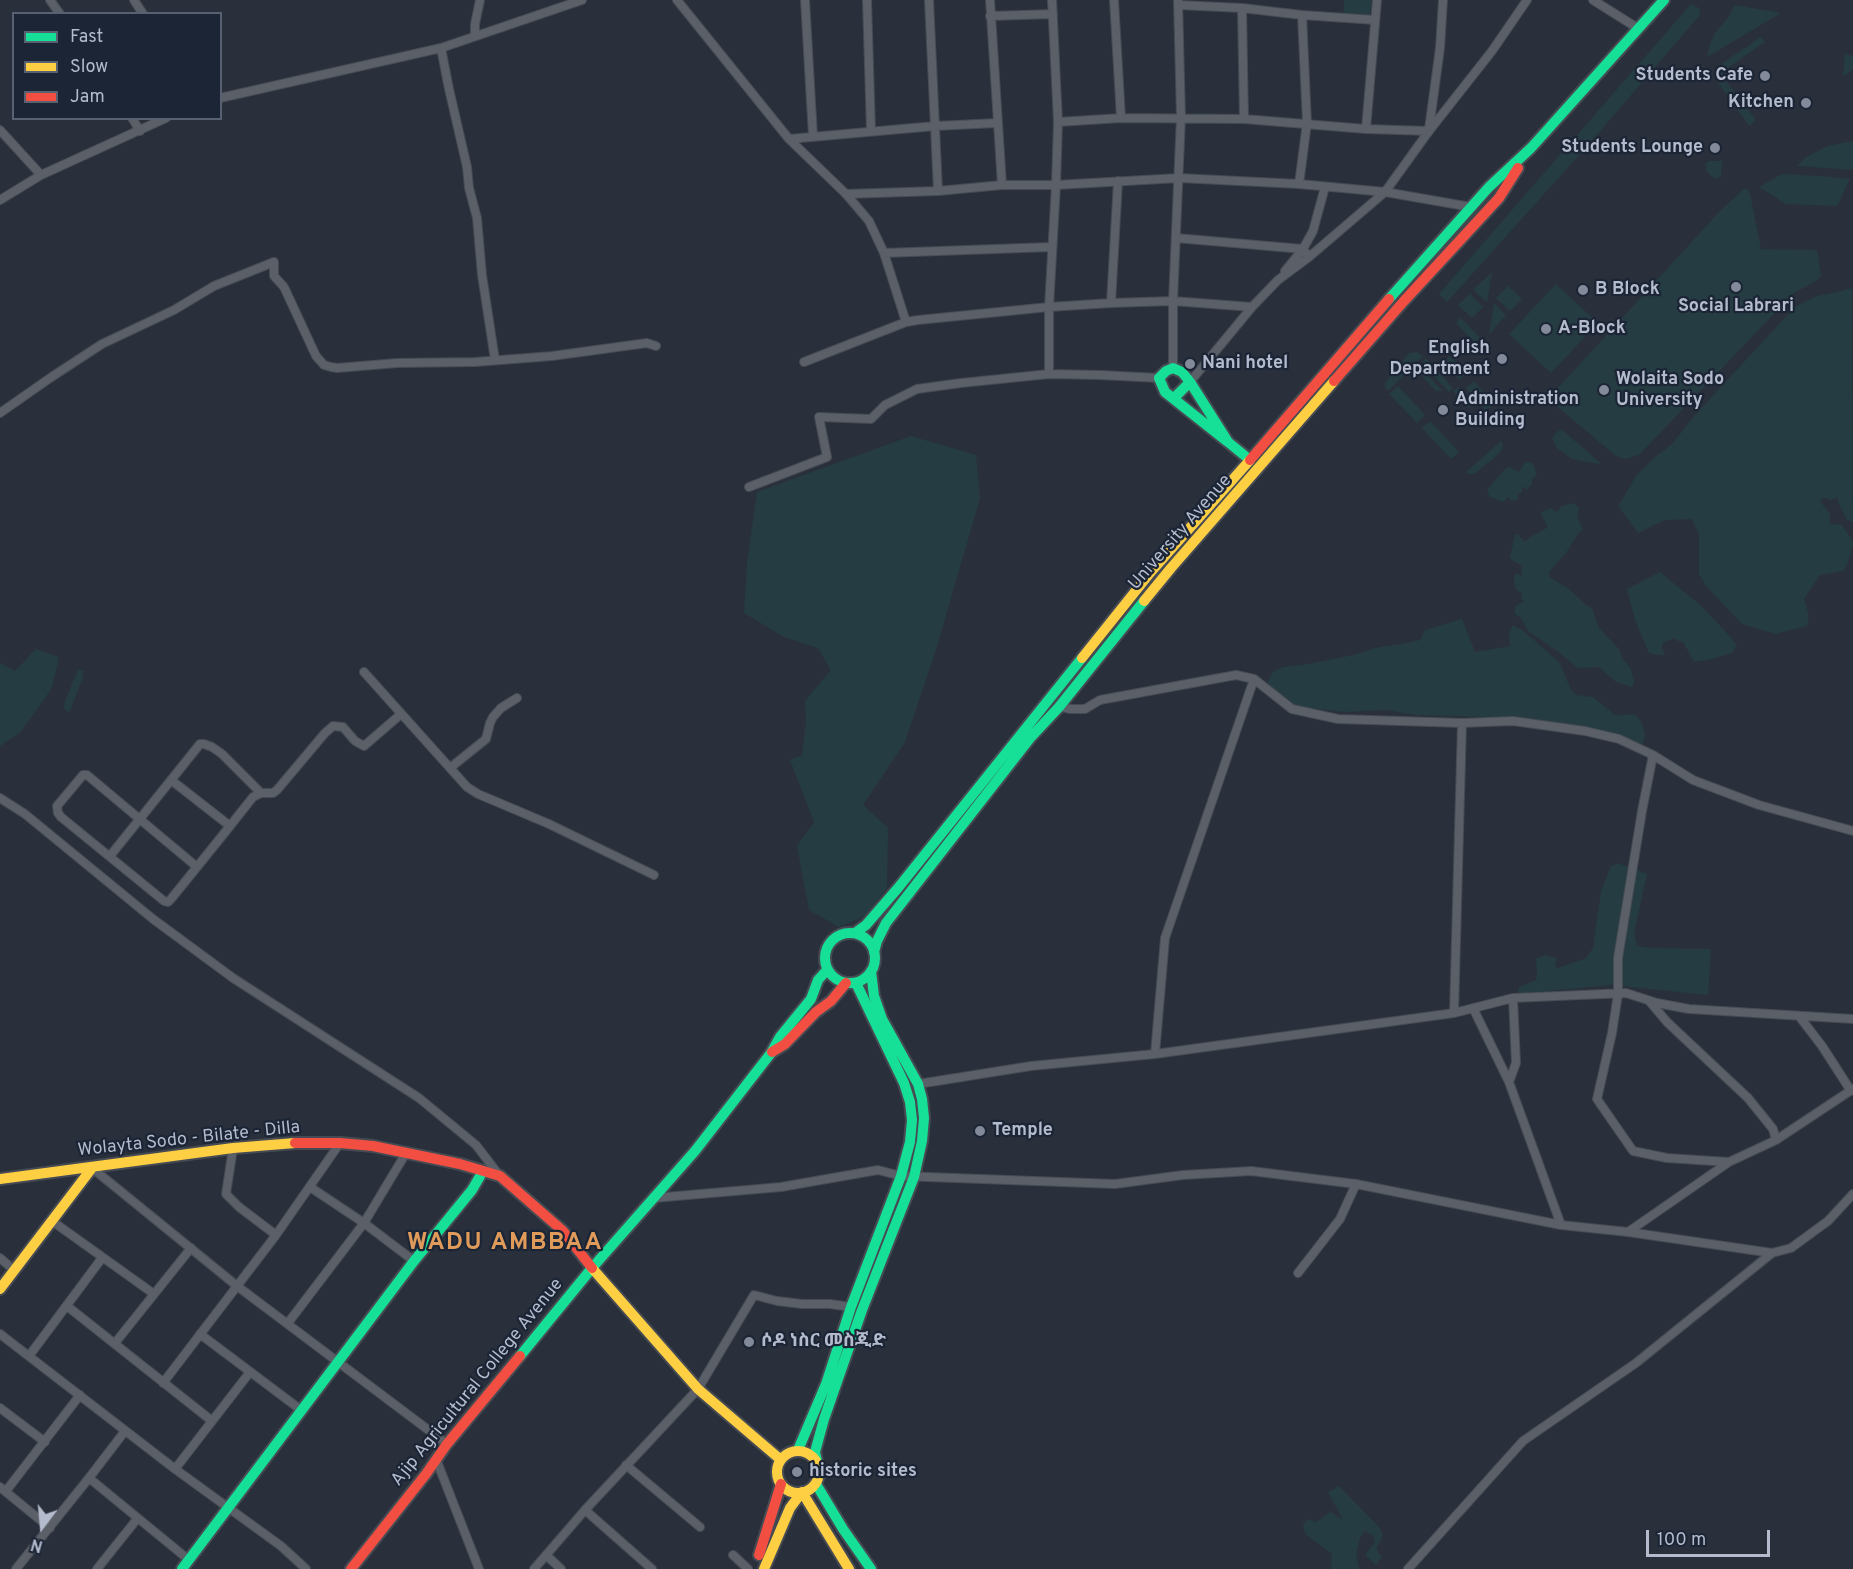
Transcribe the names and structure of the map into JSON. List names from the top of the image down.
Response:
{
  "streets": {
    "main road": ["University Avenue", "Wolayta Sodo - Bilate - Dilla", "Ajip Agricultural College Avenue"]
  },
  "crossings": [
    ["Wolayta Sodo - Bilate - Dilla", "Ajip Agricultural College Avenue"]
  ],
  "districts": ["WADU AMBBAA"],
  "places": [
    "Students Cafe",
    "Kitchen",
    "Students Lounge",
    "Social Labrari",
    "B Block",
    "A-Block",
    "English Department",
    "Nani hotel",
    "Wolaita Sodo University",
    "Administration Building",
    "Temple",
    "ሶዶ ነስር መስጂድ",
    "historic sites"
  ],
  "legend": ["Fast", "Slow", "Jam"],
  "scale_bar": "100 m",
  "north": "bottom"
}
